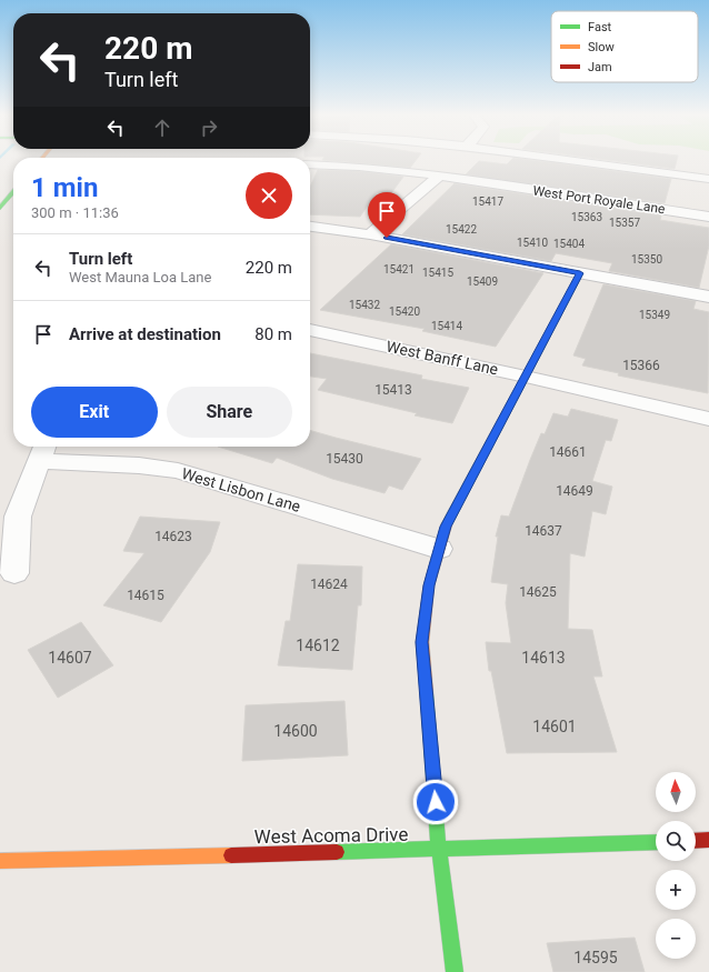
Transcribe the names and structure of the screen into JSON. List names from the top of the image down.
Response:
{
  "streets": {
    "street": [
      "West Port Royale Lane",
      "West Banff Lane",
      "West Lisbon Lane",
      "West Acoma Drive"
    ]
  },
  "house_numbers": [
    "15417",
    "15363",
    "15357",
    "15422",
    "15410",
    "15404",
    "15350",
    "15421",
    "15415",
    "15409",
    "15432",
    "15420",
    "15349",
    "15414",
    "15366",
    "15413",
    "14661",
    "15430",
    "14649",
    "14637",
    "14623",
    "14624",
    "14625",
    "14615",
    "14612",
    "14607",
    "14613",
    "14601",
    "14600",
    "14595"
  ],
  "legend": ["Fast", "Slow", "Jam"],
  "north": "top",
  "page": {
    "turn": ["220 m", "Turn left"],
    "heading": ["1 min", "300 m · 11:36"],
    "list": [
      {
        "name": "Turn left",
        "note": "West Mauna Loa Lane",
        "value": "220 m"
      },
      {
        "name": "Arrive at destination",
        "value": "80 m"
      }
    ],
    "buttons": ["Exit", "Share"],
    "map_buttons": ["+", "−"]
  }
}
